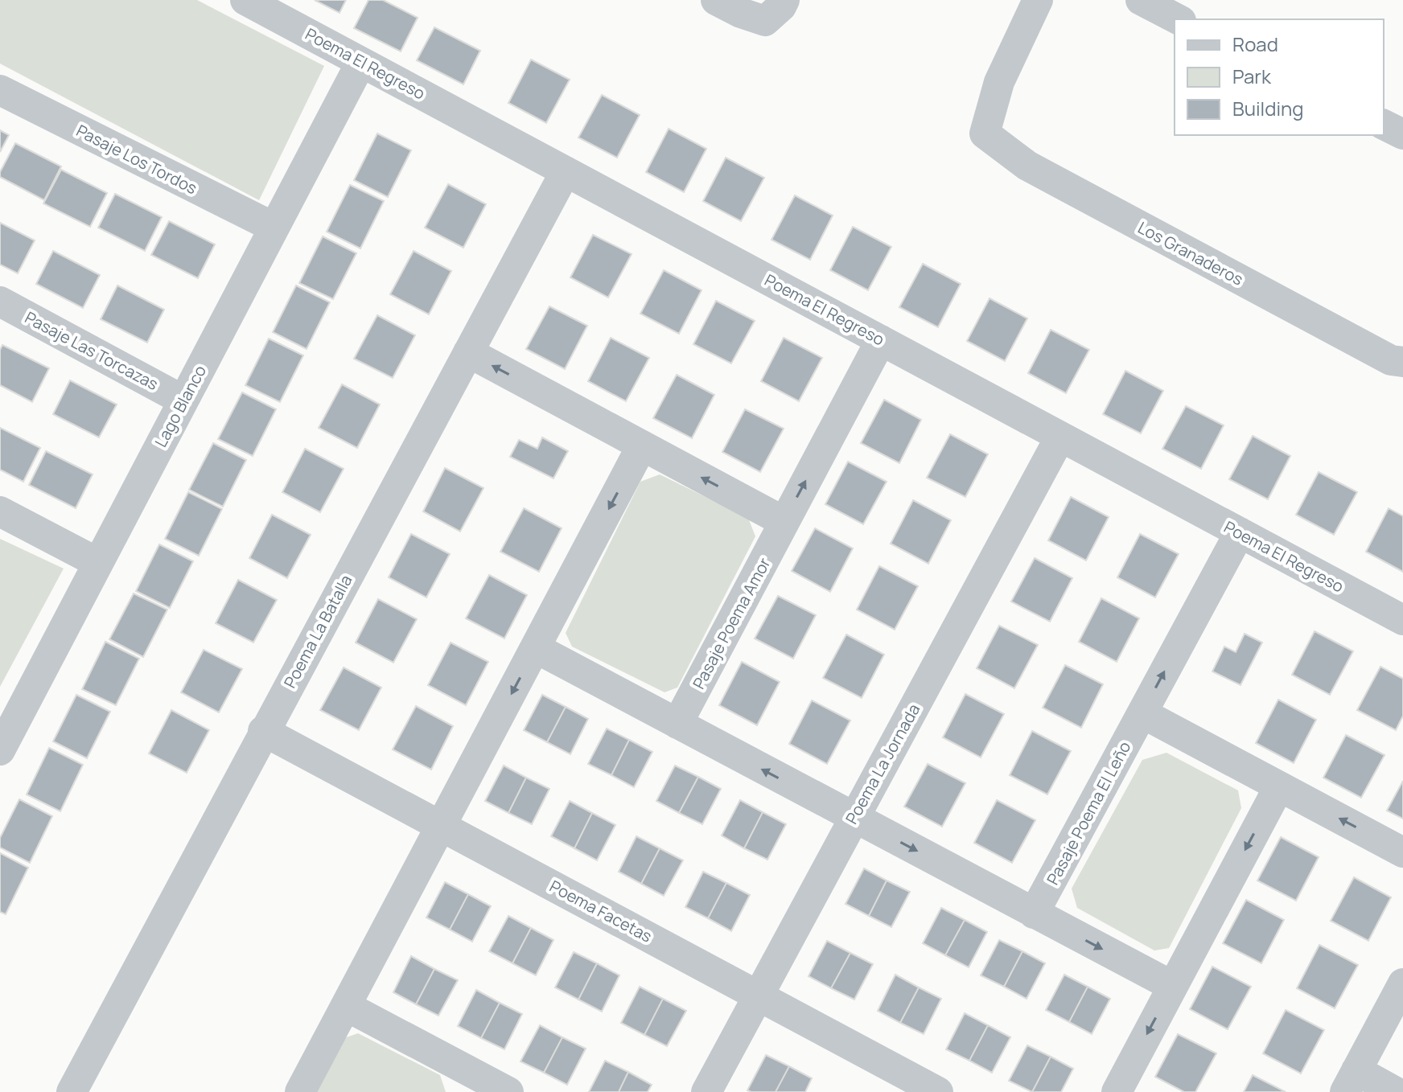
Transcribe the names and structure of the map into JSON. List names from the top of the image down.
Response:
{
  "streets": {
    "street": [
      "Poema El Regreso",
      "Pasaje Los Tordos",
      "Los Granaderos",
      "Pasaje Las Torcazas",
      "Lago Blanco",
      "Pasaje Poema Amor",
      "Poema La Batalla",
      "Poema La Jornada",
      "Pasaje Poema El Leño",
      "Poema Facetas"
    ]
  },
  "crossings": [
    ["Poema El Regreso", "Lago Blanco"],
    ["Poema El Regreso", "Pasaje Poema Amor"],
    ["Poema El Regreso", "Poema La Batalla"],
    ["Poema El Regreso", "Poema La Jornada"],
    ["Poema El Regreso", "Pasaje Poema El Leño"],
    ["Pasaje Los Tordos", "Lago Blanco"],
    ["Pasaje Las Torcazas", "Lago Blanco"],
    ["Poema La Batalla", "Poema Facetas"],
    ["Poema La Jornada", "Poema Facetas"]
  ],
  "one_way": ["Pasaje Poema Amor", "Pasaje Poema El Leño"],
  "legend": ["Road", "Park", "Building"]
}
